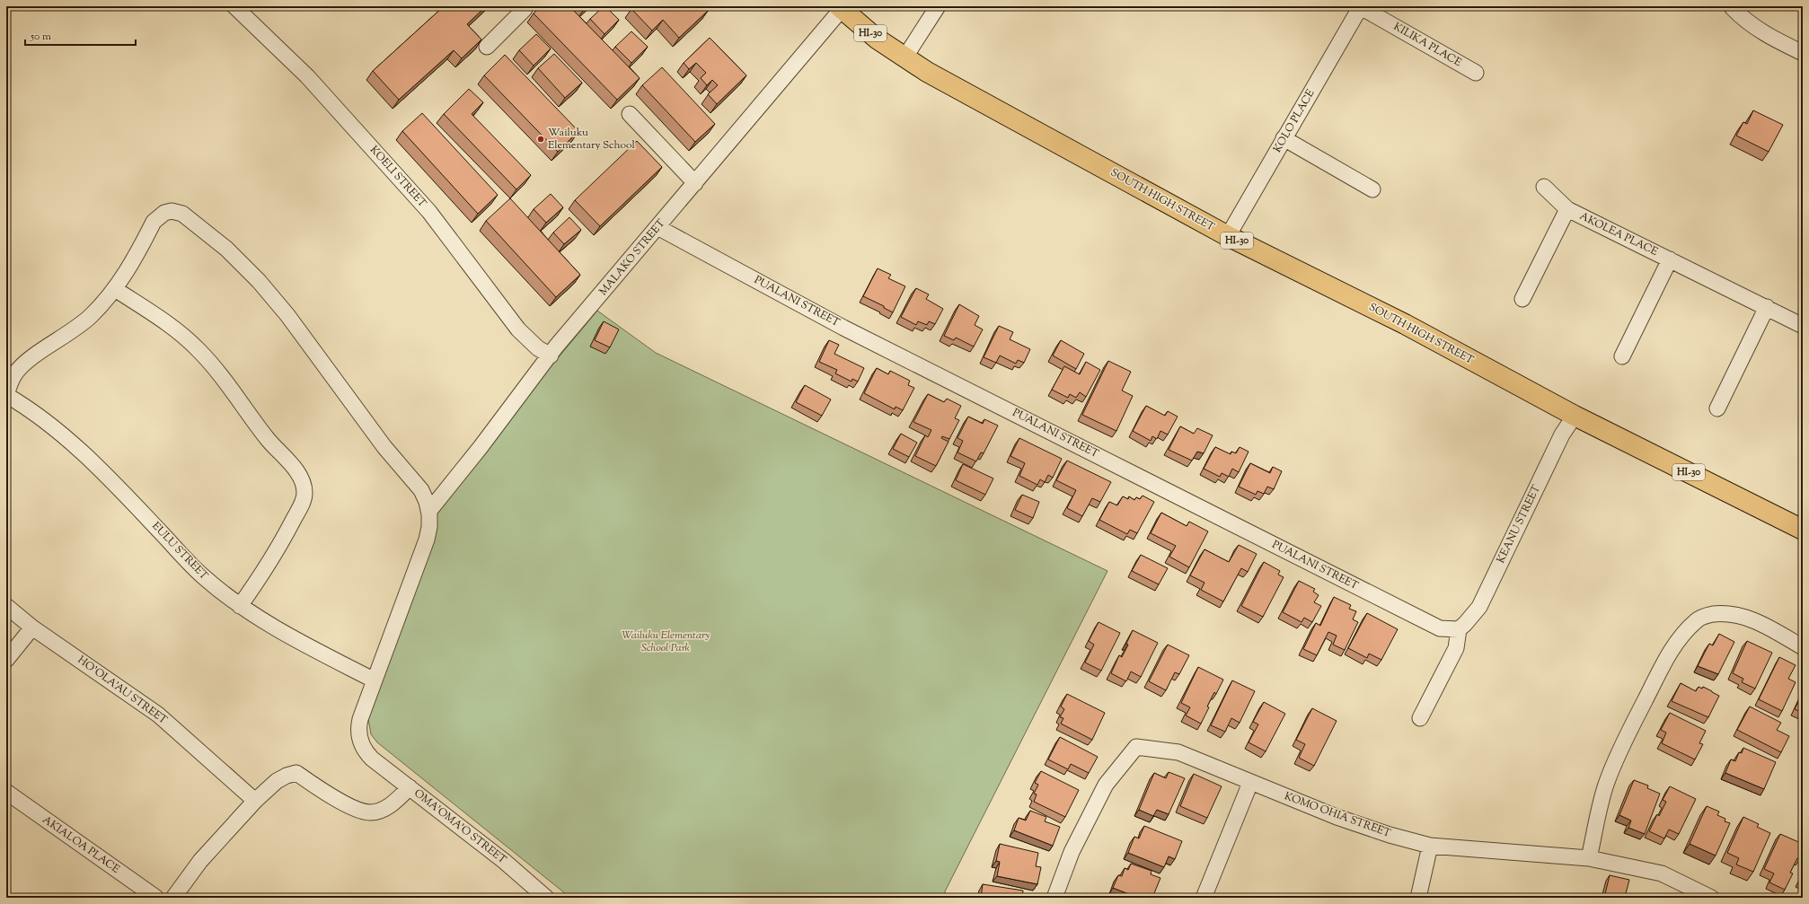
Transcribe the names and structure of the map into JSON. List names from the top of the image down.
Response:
{
  "streets": {
    "main road": ["HI-30", "SOUTH HIGH STREET"],
    "street": [
      "KILIKA PLACE",
      "KOLO PLACE",
      "KOELI STREET",
      "AKOLEA PLACE",
      "MALAKO STREET",
      "PUALANI STREET",
      "KEANU STREET",
      "EULU STREET",
      "HO'OLA'AU STREET",
      "KOMO OHIA STREET",
      "OMA'OMA'O STREET",
      "AKIALOA PLACE"
    ]
  },
  "crossings": [
    ["HI-30", "SOUTH HIGH STREET"],
    ["HI-30", "KEANU STREET"],
    ["KILIKA PLACE", "KOLO PLACE"],
    ["KOLO PLACE", "SOUTH HIGH STREET"],
    ["KOELI STREET", "MALAKO STREET"],
    ["SOUTH HIGH STREET", "MALAKO STREET"],
    ["SOUTH HIGH STREET", "KEANU STREET"],
    ["MALAKO STREET", "PUALANI STREET"],
    ["MALAKO STREET", "OMA'OMA'O STREET"],
    ["PUALANI STREET", "KEANU STREET"],
    ["EULU STREET", "OMA'OMA'O STREET"]
  ],
  "parks": ["Wailuku Elementary School Park"],
  "places": ["Wailuku Elementary School"],
  "scale_bar": "50 m"
}
